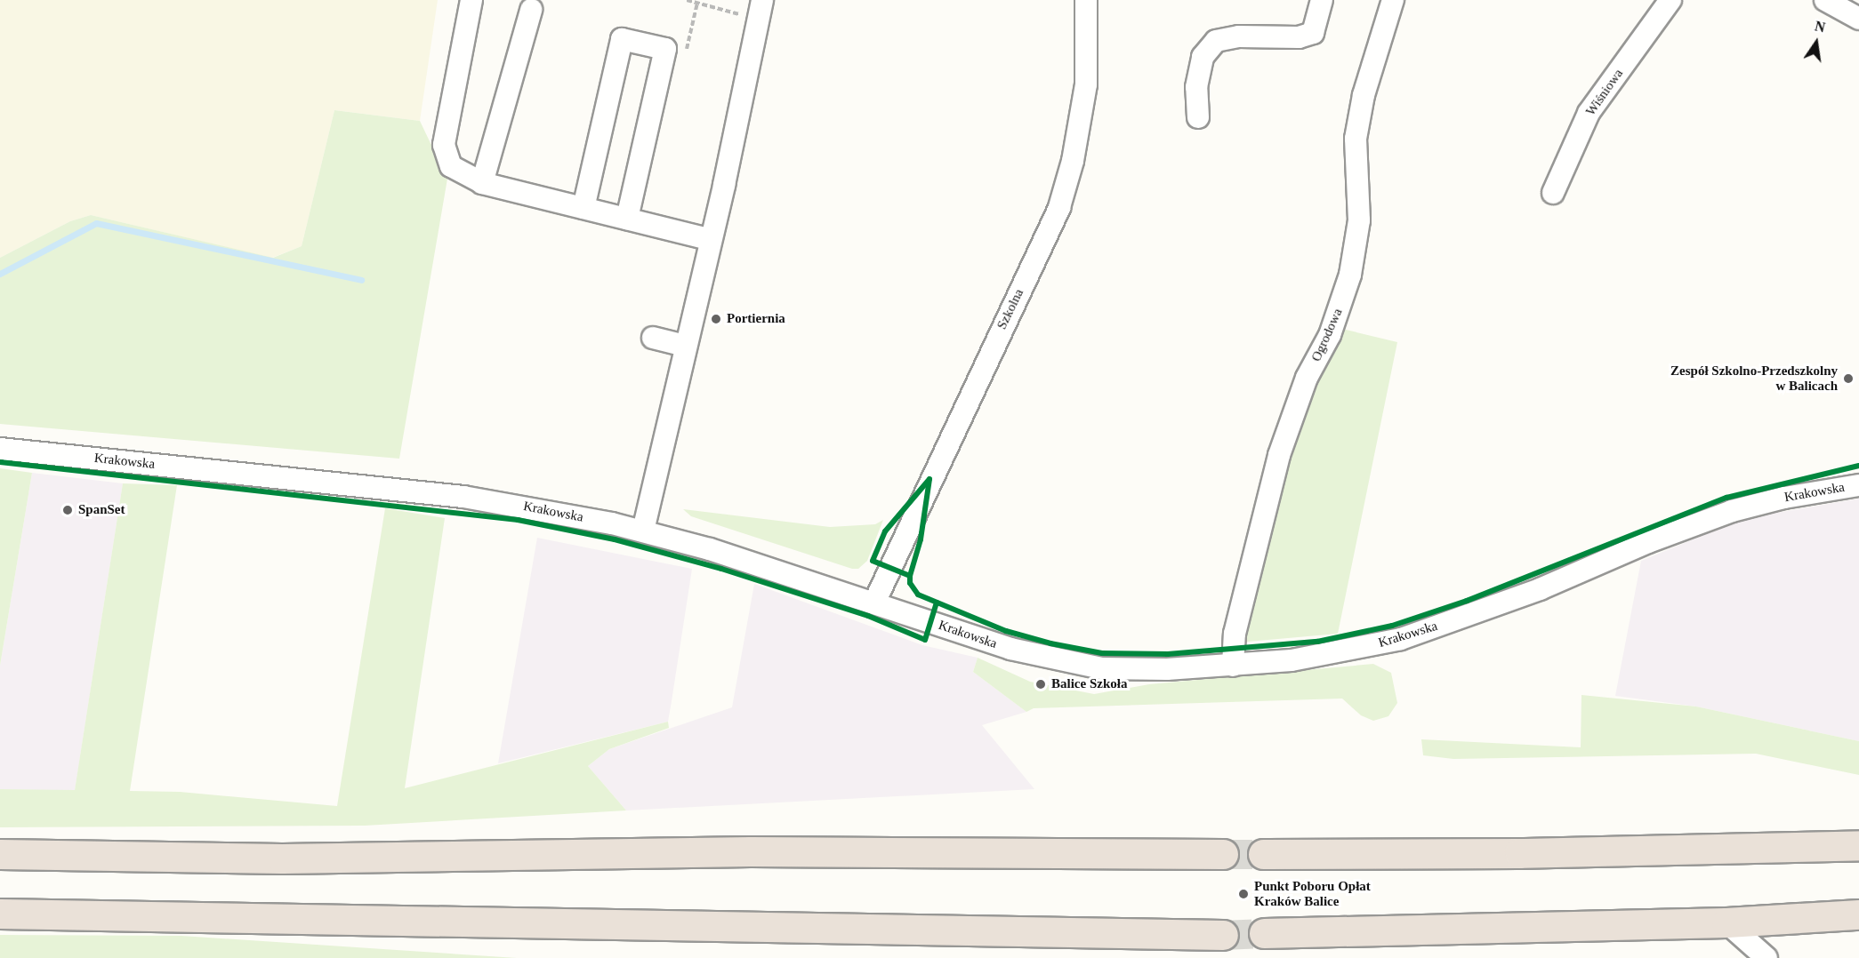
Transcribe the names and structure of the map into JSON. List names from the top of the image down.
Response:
{
  "streets": {
    "street": [
      "Wiśniowa",
      "Szkolna",
      "Ogrodowa",
      "Krakowska"
    ]
  },
  "crossings": [
    ["Szkolna", "Krakowska"],
    ["Ogrodowa", "Krakowska"]
  ],
  "places": [
    "Portiernia",
    "Zespół Szkolno-Przedszkolny w Balicach",
    "SpanSet",
    "Balice Szkoła",
    "Punkt Poboru Opłat Kraków Balice"
  ],
  "north": "top"
}
